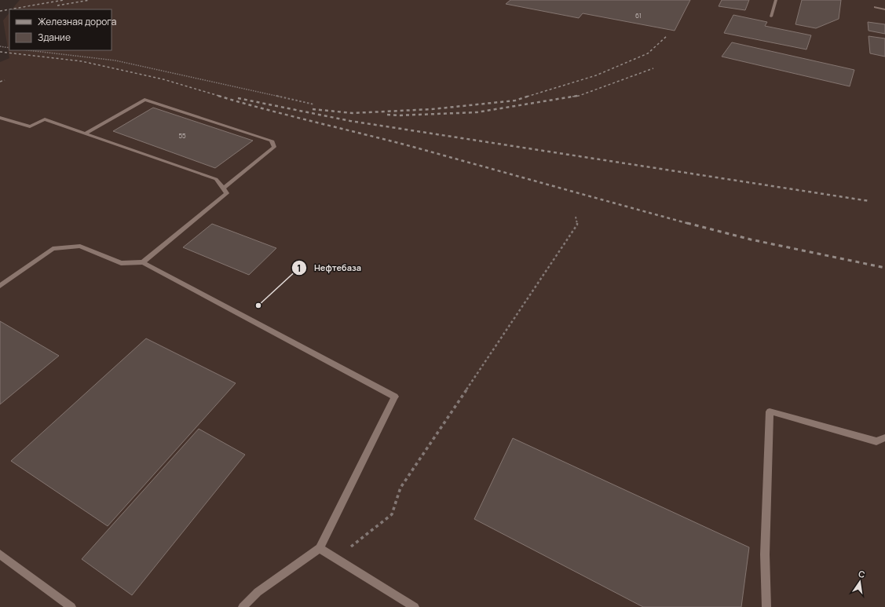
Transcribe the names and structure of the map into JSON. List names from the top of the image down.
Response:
{
  "places": ["Нефтебаза"],
  "house_numbers": ["61", "55"],
  "legend": ["Железная дорога", "Здание"],
  "north": "top"
}
